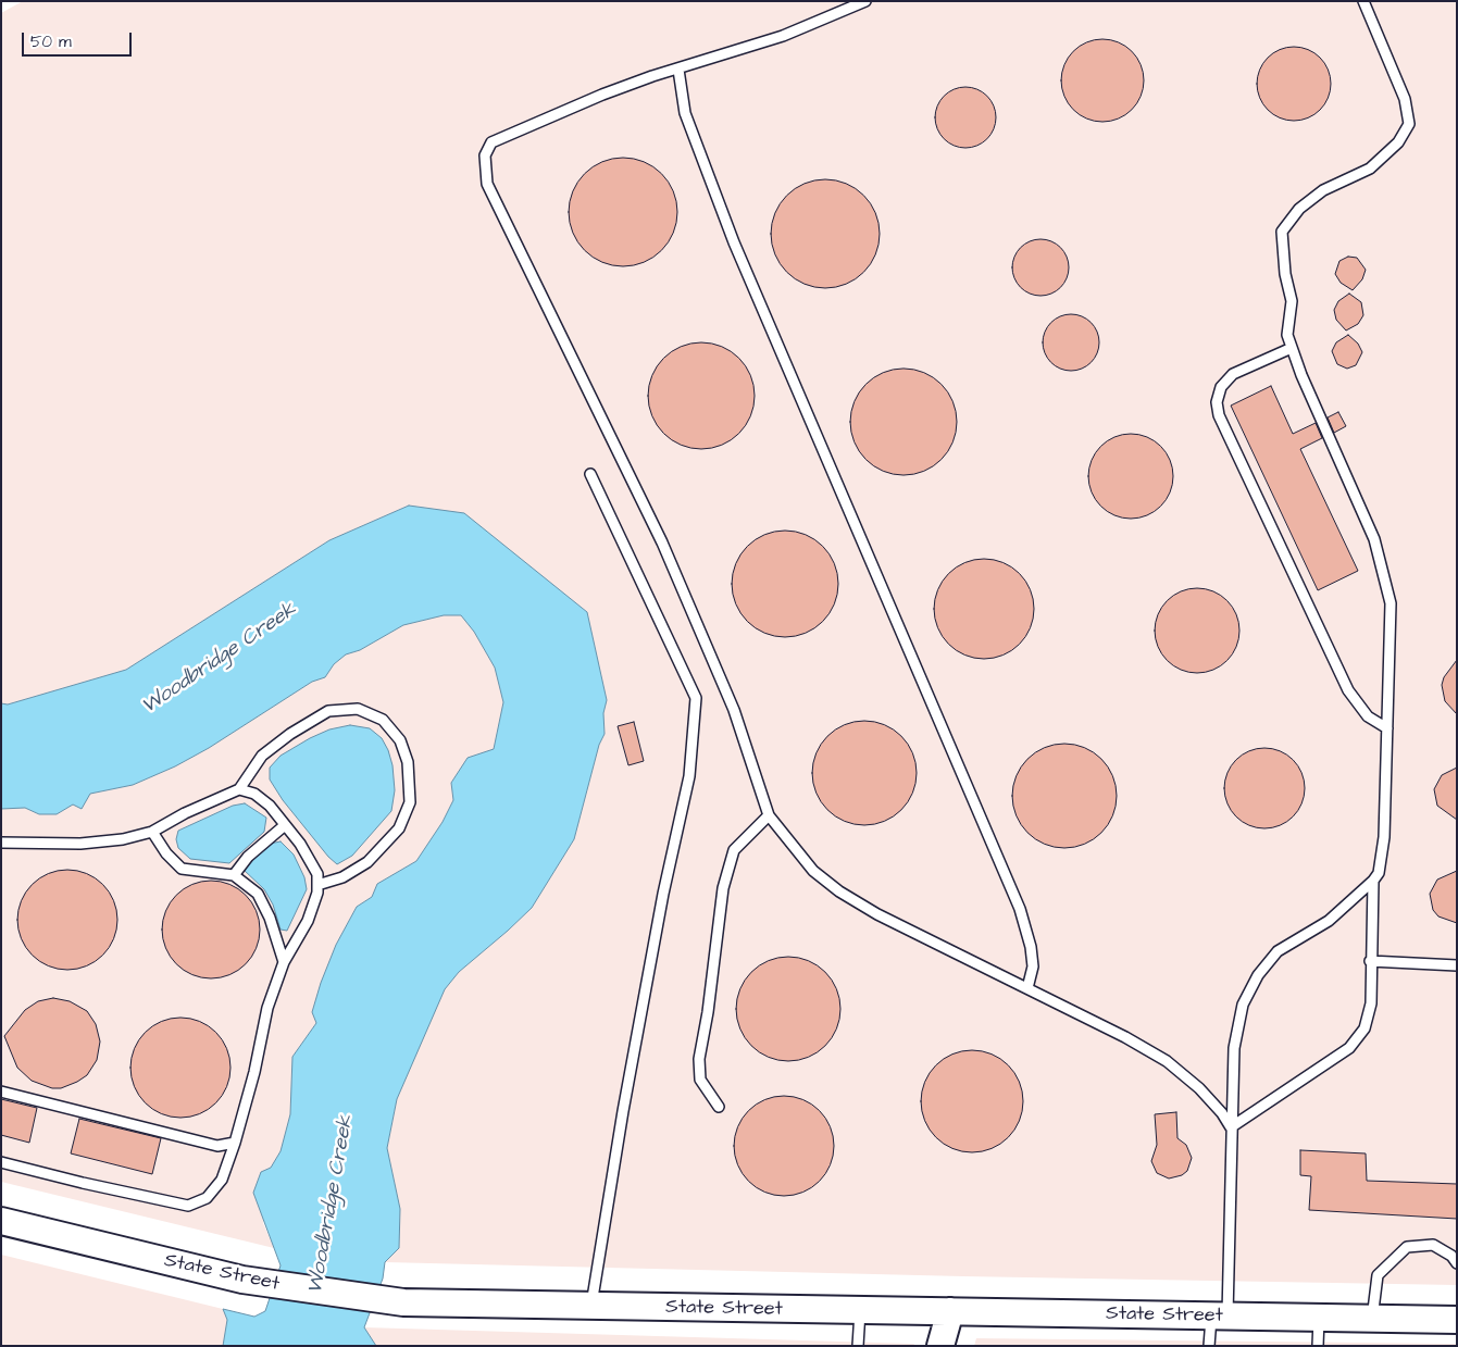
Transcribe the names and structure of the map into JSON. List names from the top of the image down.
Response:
{
  "streets": {
    "street": ["State Street"]
  },
  "water": ["Woodbridge Creek"],
  "scale_bar": "50 m"
}
